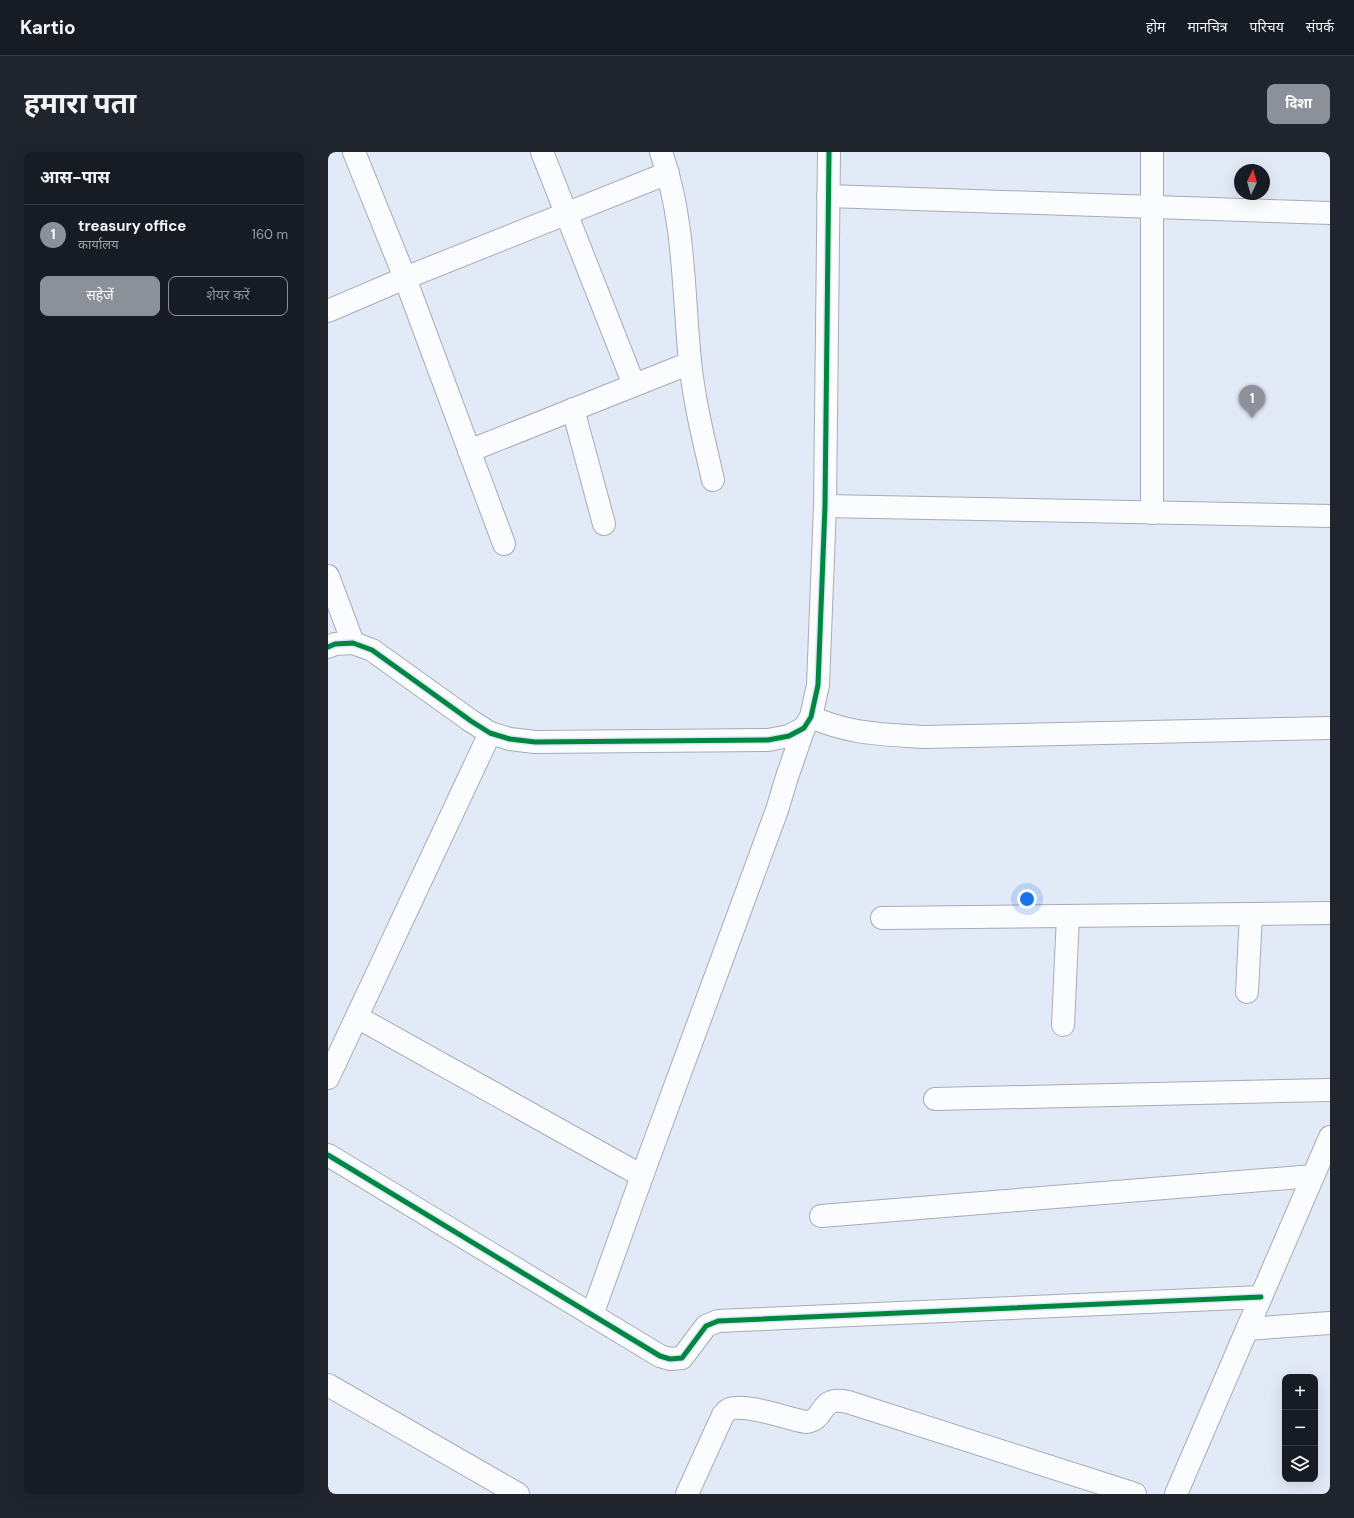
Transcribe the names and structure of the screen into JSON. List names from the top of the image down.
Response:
{
  "north": "top",
  "page": {
    "header": "Kartio",
    "nav": [
      "होम",
      "मानचित्र",
      "परिचय",
      "संपर्क"
    ],
    "buttons": [
      "दिशा",
      ["सहेजें", "शेयर करें"]
    ],
    "title": "हमारा पता",
    "heading": "आस-पास",
    "list": [
      {
        "mark": "1",
        "name": "treasury office",
        "note": "कार्यालय",
        "value": "160 m"
      }
    ],
    "pins": "1",
    "map_buttons": ["+", "−"]
  }
}
